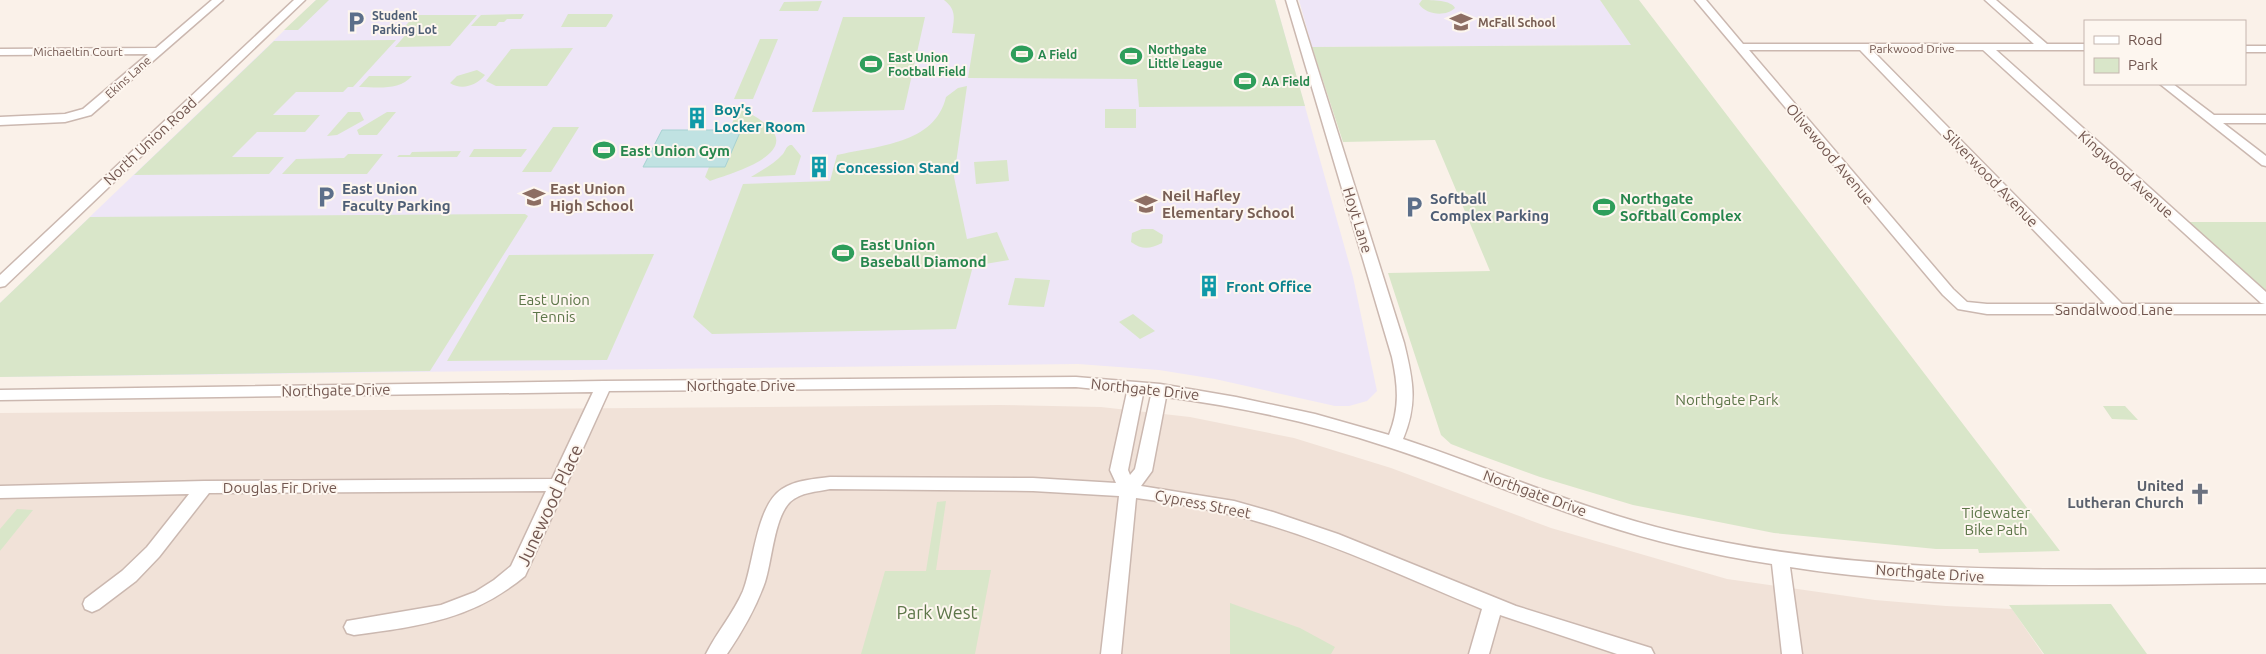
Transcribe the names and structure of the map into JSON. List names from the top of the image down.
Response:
{
  "streets": {
    "street": [
      "Parkwood Drive",
      "Michaeltin Court",
      "Ekins Lane",
      "North Union Road",
      "Olivewood Avenue",
      "Kingwood Avenue",
      "Silverwood Avenue",
      "Hoyt Lane",
      "Sandalwood Lane",
      "Northgate Drive",
      "Douglas Fir Drive",
      "Cypress Street",
      "Junewood Place"
    ]
  },
  "crossings": [
    ["Parkwood Drive", "Olivewood Avenue"],
    ["Parkwood Drive", "Kingwood Avenue"],
    ["Parkwood Drive", "Silverwood Avenue"],
    ["Michaeltin Court", "Ekins Lane"],
    ["Olivewood Avenue", "Sandalwood Lane"],
    ["Silverwood Avenue", "Sandalwood Lane"],
    ["Hoyt Lane", "Northgate Drive"],
    ["Northgate Drive", "Junewood Place"],
    ["Douglas Fir Drive", "Junewood Place"]
  ],
  "parks": [
    "East Union Tennis",
    "Northgate Park",
    "Tidewater Bike Path",
    "Park West"
  ],
  "places": {
    "parking": ["Student Parking Lot", "East Union Faculty Parking", "Softball Complex Parking"],
    "school or university": ["McFall School", "East Union High School", "Neil Hafley Elementary School"],
    "sports": [
      "A Field",
      "Northgate Little League",
      "East Union Football Field",
      "AA Field",
      "East Union Gym",
      "Northgate Softball Complex",
      "East Union Baseball Diamond"
    ],
    "building": ["Boy's Locker Room", "Concession Stand", "Front Office"],
    "church": ["United Lutheran Church"]
  },
  "legend": ["Road", "Park"]
}
